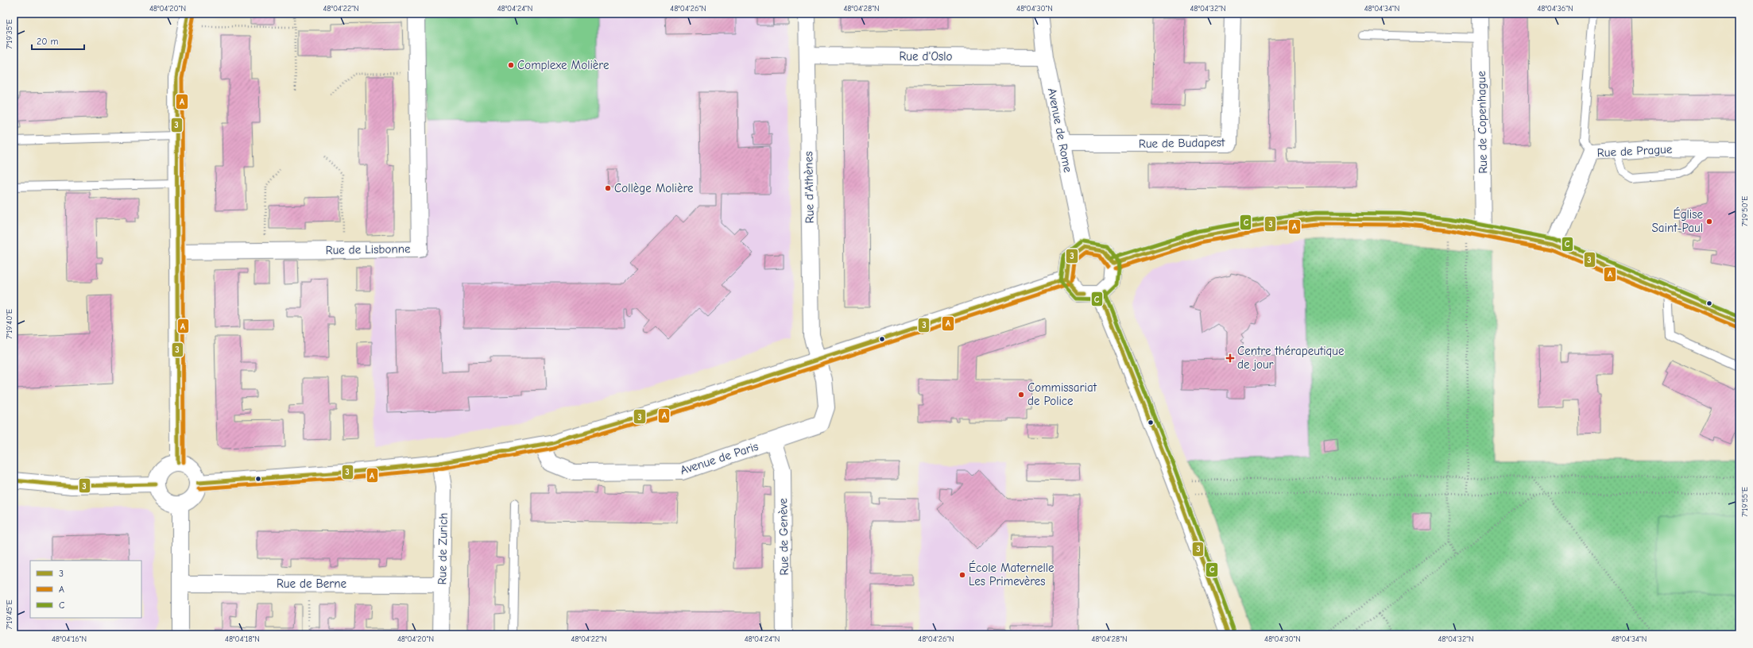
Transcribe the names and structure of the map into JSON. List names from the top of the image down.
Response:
{
  "streets": {
    "street": [
      "Rue d'Oslo",
      "Rue de Copenhague",
      "Avenue de Rome",
      "Rue de Budapest",
      "Rue de Prague",
      "Rue d'Athènes",
      "Rue de Lisbonne",
      "Avenue de Paris",
      "Rue de Genève",
      "Rue de Zurich",
      "Rue de Berne"
    ]
  },
  "crossings": [
    ["Rue d'Oslo", "Avenue de Rome"],
    ["Rue d'Oslo", "Rue d'Athènes"],
    ["Avenue de Rome", "Rue de Budapest"],
    ["Rue d'Athènes", "Avenue de Paris"],
    ["Avenue de Paris", "Rue de Genève"],
    ["Rue de Zurich", "Rue de Berne"]
  ],
  "places": {
    "other": [
      "Complexe Molière",
      "Collège Molière",
      "Église Saint-Paul",
      "Commissariat de Police",
      "École Maternelle Les Primevères"
    ],
    "health": ["Centre thérapeutique de jour"]
  },
  "lines": ["transit line 3", "transit line A", "transit line C"],
  "legend": ["3", "A", "C"],
  "scale_bar": "20 m",
  "coordinates": [
    "48°04'20\"N",
    "48°04'22\"N",
    "48°04'24\"N",
    "48°04'26\"N",
    "48°04'28\"N",
    "48°04'30\"N",
    "48°04'32\"N",
    "48°04'34\"N",
    "48°04'36\"N",
    "7°19'35\"E",
    "7°19'50\"E",
    "7°19'40\"E",
    "7°19'55\"E",
    "7°19'45\"E",
    "48°04'16\"N",
    "48°04'18\"N"
  ]
}
